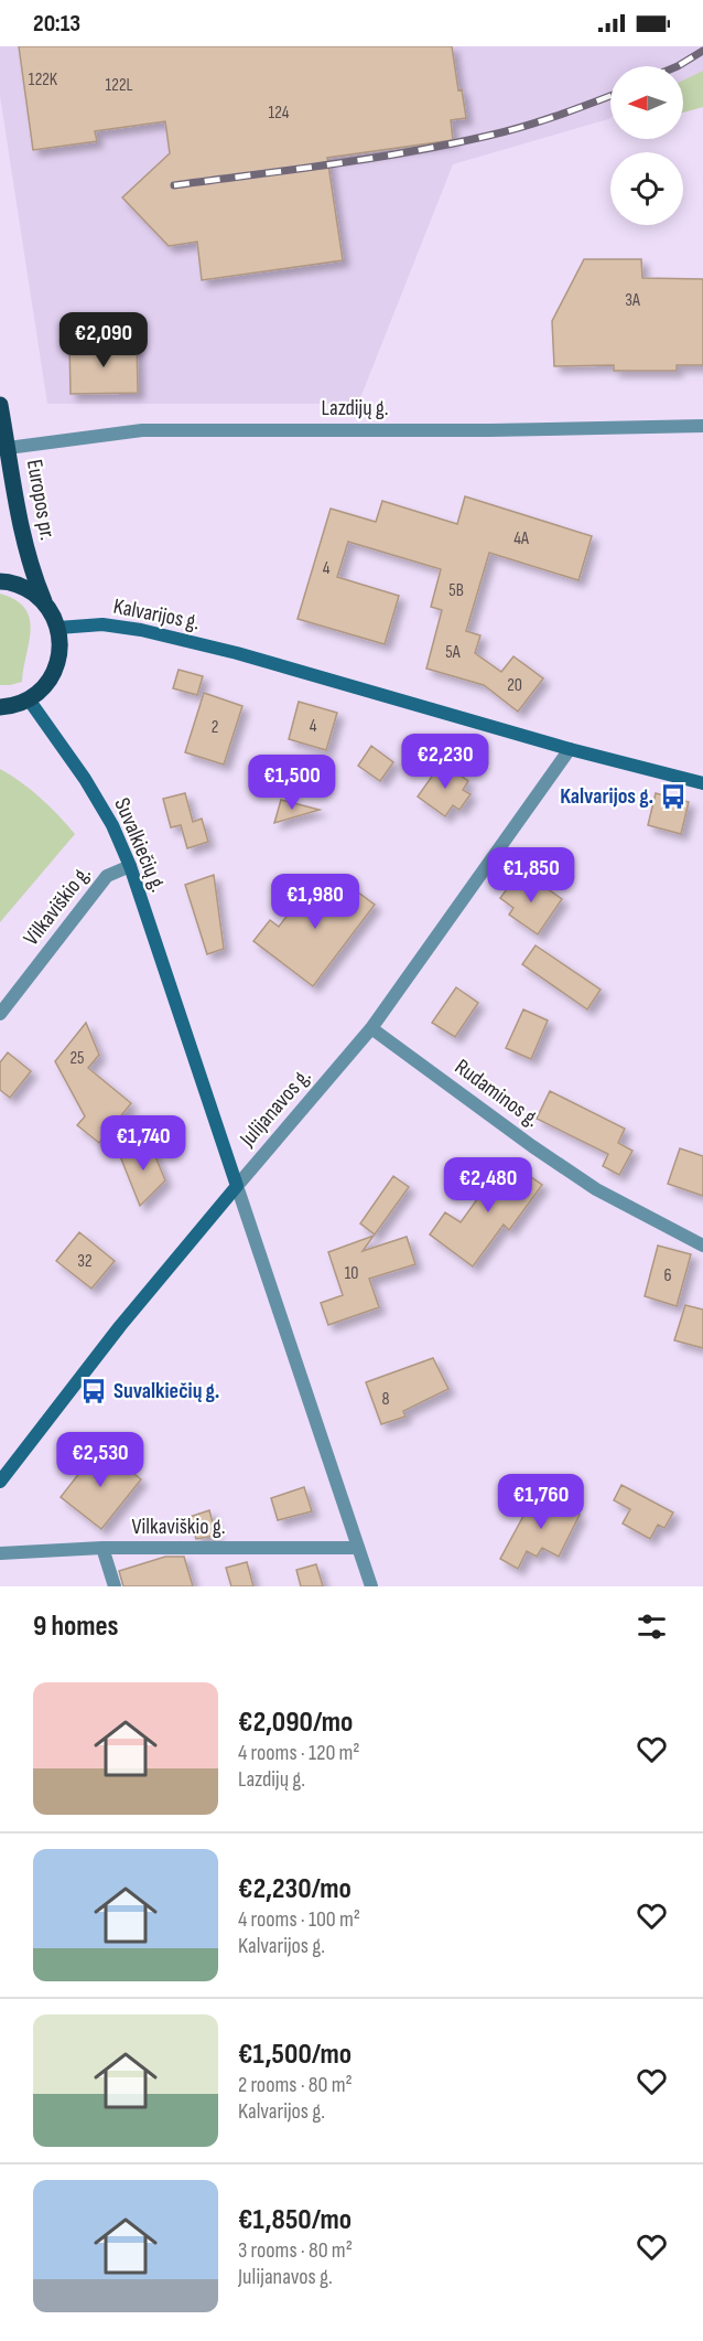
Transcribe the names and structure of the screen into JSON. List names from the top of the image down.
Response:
{
  "streets": {
    "main road": [
      "Europos pr.",
      "Kalvarijos g.",
      "Suvalkiečių g.",
      "Julijanavos g."
    ],
    "street": ["Lazdijų g.", "Vilkaviškio g.", "Rudaminos g."]
  },
  "crossings": [
    ["Lazdijų g.", "Europos pr."],
    ["Europos pr.", "Kalvarijos g."],
    ["Europos pr.", "Suvalkiečių g."],
    ["Kalvarijos g.", "Julijanavos g."],
    ["Suvalkiečių g.", "Vilkaviškio g."],
    ["Suvalkiečių g.", "Julijanavos g."],
    ["Rudaminos g.", "Julijanavos g."]
  ],
  "places": {
    "bus stop": ["Kalvarijos g.", "Suvalkiečių g."]
  },
  "house_numbers": [
    "122K",
    "122L",
    "124",
    "3A",
    "4A",
    "4",
    "5B",
    "5A",
    "20",
    "4",
    "2",
    "25",
    "32",
    "10",
    "6",
    "8"
  ],
  "north": "left",
  "page": {
    "status": "20:13",
    "price": [
      "€2,090",
      "€2,230",
      "€1,500",
      "€1,850",
      "€1,980",
      "€1,740",
      "€2,480",
      "€2,530",
      "€1,760"
    ],
    "heading": "9 homes",
    "list": [
      {
        "name": "€2,090/mo",
        "note": "4 rooms · 120 m² · Lazdijų g."
      },
      {
        "name": "€2,230/mo",
        "note": "4 rooms · 100 m² · Kalvarijos g."
      },
      {
        "name": "€1,500/mo",
        "note": "2 rooms · 80 m² · Kalvarijos g."
      },
      {
        "name": "€1,850/mo",
        "note": "3 rooms · 80 m² · Julijanavos g."
      }
    ]
  }
}
